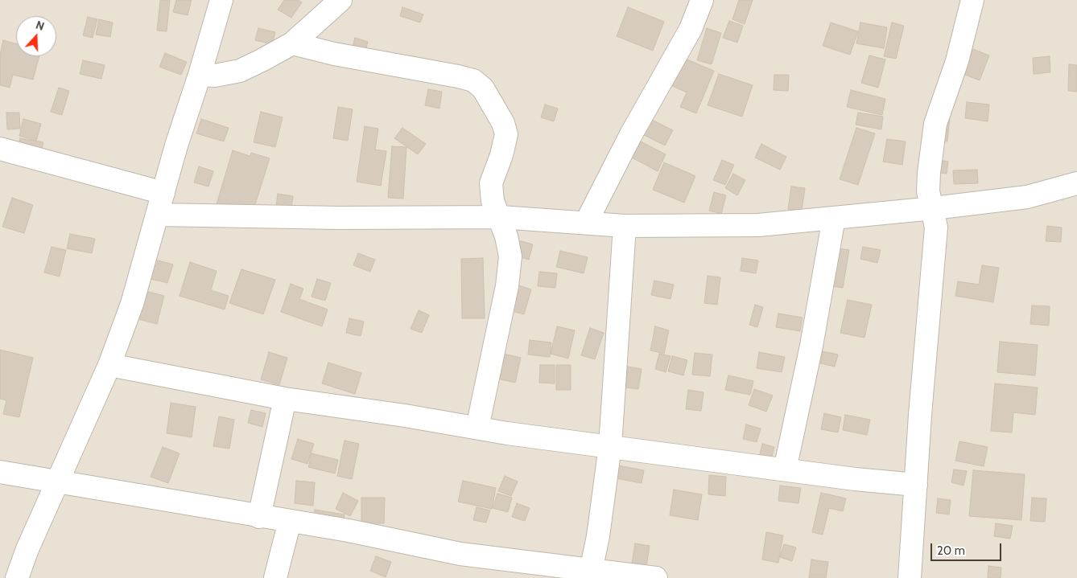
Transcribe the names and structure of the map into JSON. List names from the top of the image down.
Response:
{
  "scale_bar": "20 m",
  "north": "top"
}
